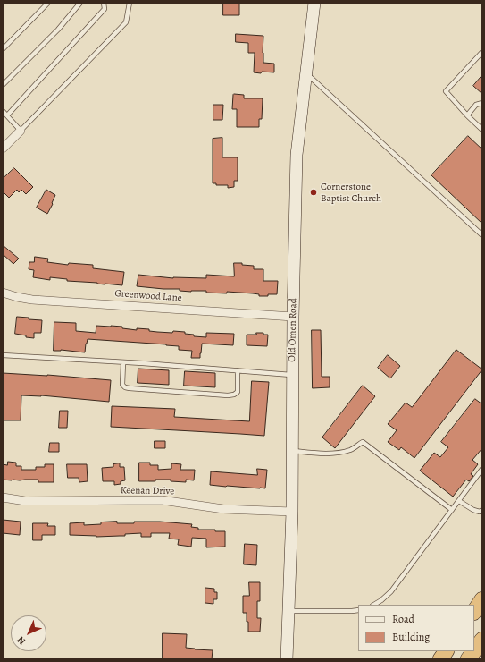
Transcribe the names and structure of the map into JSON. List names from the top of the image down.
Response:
{
  "streets": {
    "street": ["Greenwood Lane", "Old Omen Road", "Keenan Drive"]
  },
  "crossings": [
    ["Greenwood Lane", "Old Omen Road"],
    ["Old Omen Road", "Keenan Drive"]
  ],
  "places": ["Cornerstone Baptist Church"],
  "legend": ["Road", "Building"],
  "north": "bottom left"
}
